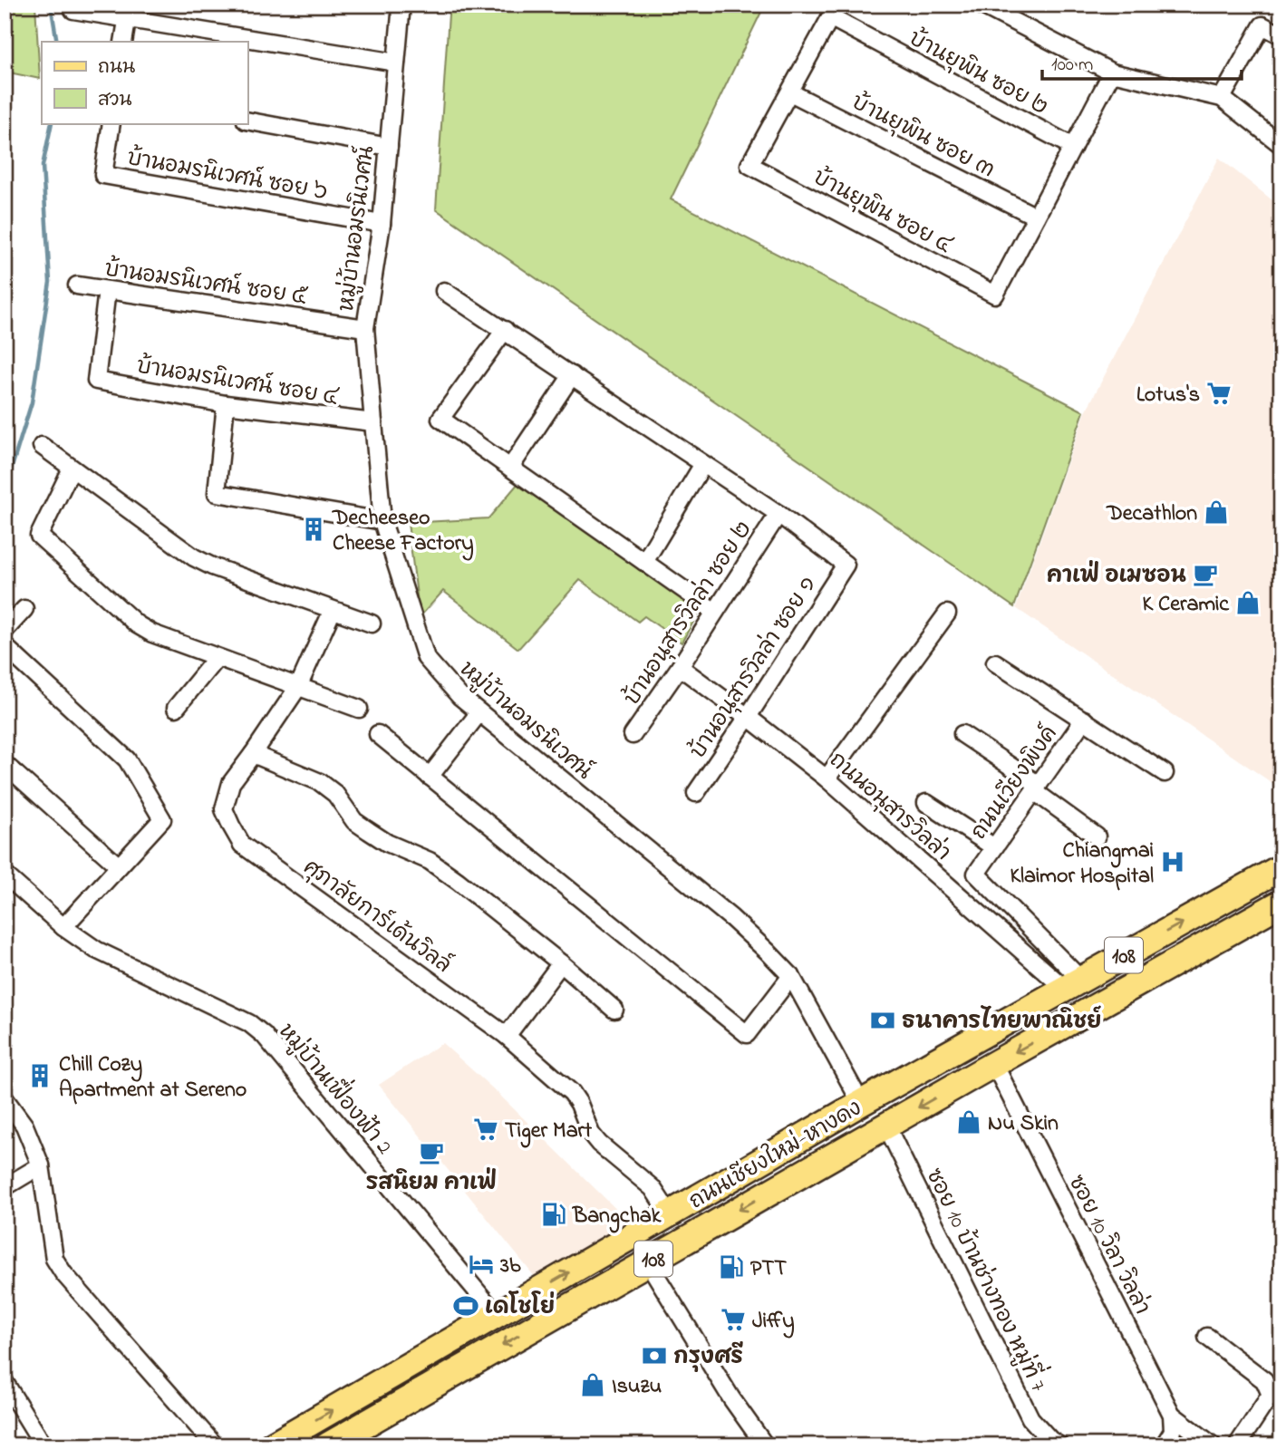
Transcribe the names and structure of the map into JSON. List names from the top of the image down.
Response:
{
  "streets": {
    "main road": ["108", "ถนนเชียงใหม่-หางดง"],
    "street": [
      "บ้านยุพิน ซอย ๒",
      "บ้านยุพิน ซอย ๓",
      "บ้านอมรนิเวศน์ ซอย ๖",
      "บ้านยุพิน ซอย ๔",
      "หมู่บ้านอมรนิเวศน์",
      "บ้านอมรนิเวศน์ ซอย ๕",
      "บ้านอมรนิเวศน์ ซอย ๔",
      "บ้านอนุสารวิลล่า ซอย ๒",
      "บ้านอนุสารวิลล่า ซอย ๑",
      "ถนนเวียงพิงค์",
      "ถนนอนุสารวิลล่า",
      "ศุภาลัยการ์เด้นวิลล์",
      "หมู่บ้านเฟื่องฟ้า 2",
      "ซอย 10 วิลา วิลล่า",
      "ซอย 10 บ้านช่างทอง หมู่ที่ 7"
    ]
  },
  "crossings": [
    ["บ้านยุพิน ซอย ๓", "บ้านยุพิน ซอย ๔"],
    ["บ้านอมรนิเวศน์ ซอย ๖", "หมู่บ้านอมรนิเวศน์"],
    ["หมู่บ้านอมรนิเวศน์", "บ้านอมรนิเวศน์ ซอย ๕"],
    ["หมู่บ้านอมรนิเวศน์", "บ้านอมรนิเวศน์ ซอย ๔"],
    ["หมู่บ้านอมรนิเวศน์", "ถนนเชียงใหม่-หางดง"],
    ["บ้านอมรนิเวศน์ ซอย ๕", "บ้านอมรนิเวศน์ ซอย ๔"],
    ["บ้านอนุสารวิลล่า ซอย ๒", "บ้านอนุสารวิลล่า ซอย ๑"],
    ["บ้านอนุสารวิลล่า ซอย ๒", "ถนนอนุสารวิลล่า"],
    ["บ้านอนุสารวิลล่า ซอย ๑", "ถนนอนุสารวิลล่า"],
    ["ถนนเวียงพิงค์", "ถนนอนุสารวิลล่า"],
    ["ถนนเวียงพิงค์", "ถนนเชียงใหม่-หางดง"],
    ["ถนนอนุสารวิลล่า", "ถนนเชียงใหม่-หางดง"],
    ["ศุภาลัยการ์เด้นวิลล์", "ถนนเชียงใหม่-หางดง"],
    ["หมู่บ้านเฟื่องฟ้า 2", "ถนนเชียงใหม่-หางดง"],
    ["ถนนเชียงใหม่-หางดง", "ซอย 10 วิลา วิลล่า"],
    ["ถนนเชียงใหม่-หางดง", "ซอย 10 บ้านช่างทอง หมู่ที่ 7"]
  ],
  "places": {
    "supermarket": ["Lotus's", "Tiger Mart", "Jiffy"],
    "shop": [
      "Decathlon",
      "K Ceramic",
      "Nu Skin",
      "Isuzu"
    ],
    "building": ["Decheeseo Cheese Factory", "Chill Cozy Apartment at Sereno"],
    "cafe": ["คาเฟ่ อเมซอน", "รสนิยม คาเฟ่"],
    "hospital": ["Chiangmai Klaimor Hospital"],
    "bank": ["ธนาคารไทยพาณิชย์", "กรุงศรี"],
    "fuel station": ["Bangchak", "PTT"],
    "hotel": ["3b"],
    "sports": ["เดโชโย่"]
  },
  "legend": ["ถนน", "สวน"],
  "scale_bar": "100 m"
}
